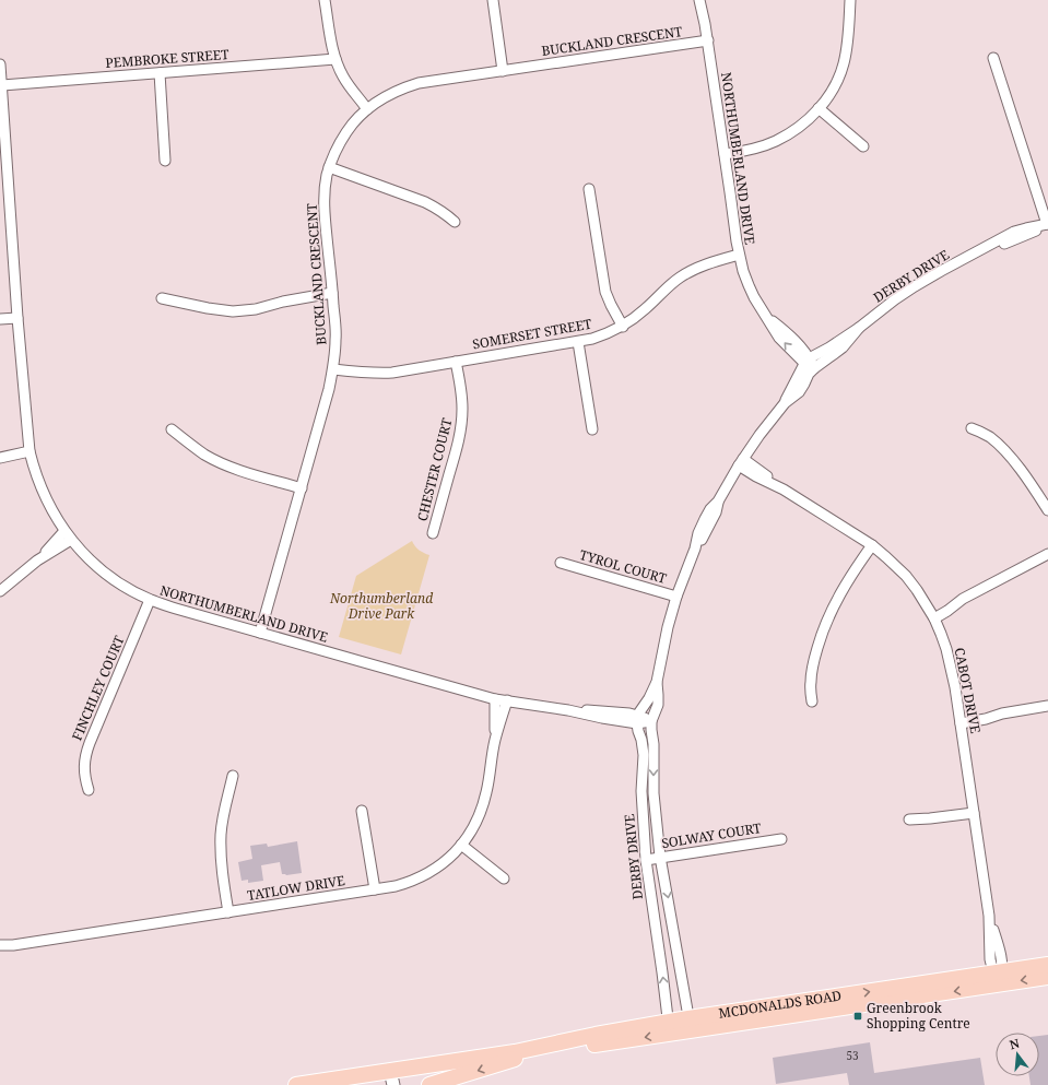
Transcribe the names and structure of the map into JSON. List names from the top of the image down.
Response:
{
  "streets": {
    "main road": ["MCDONALDS ROAD"],
    "street": [
      "BUCKLAND CRESCENT",
      "PEMBROKE STREET",
      "NORTHUMBERLAND DRIVE",
      "DERBY DRIVE",
      "SOMERSET STREET",
      "CHESTER COURT",
      "TYROL COURT",
      "FINCHLEY COURT",
      "CABOT DRIVE",
      "SOLWAY COURT",
      "TATLOW DRIVE"
    ]
  },
  "crossings": [
    ["BUCKLAND CRESCENT", "NORTHUMBERLAND DRIVE"],
    ["BUCKLAND CRESCENT", "SOMERSET STREET"],
    ["PEMBROKE STREET", "NORTHUMBERLAND DRIVE"],
    ["NORTHUMBERLAND DRIVE", "DERBY DRIVE"],
    ["NORTHUMBERLAND DRIVE", "SOMERSET STREET"],
    ["NORTHUMBERLAND DRIVE", "FINCHLEY COURT"],
    ["NORTHUMBERLAND DRIVE", "TATLOW DRIVE"],
    ["DERBY DRIVE", "TYROL COURT"],
    ["DERBY DRIVE", "CABOT DRIVE"],
    ["DERBY DRIVE", "SOLWAY COURT"],
    ["DERBY DRIVE", "MCDONALDS ROAD"],
    ["SOMERSET STREET", "CHESTER COURT"],
    ["CABOT DRIVE", "MCDONALDS ROAD"]
  ],
  "parks": ["Northumberland Drive Park"],
  "places": {
    "transit": ["Greenbrook Shopping Centre"]
  },
  "house_numbers": ["53"],
  "north": "top"
}
